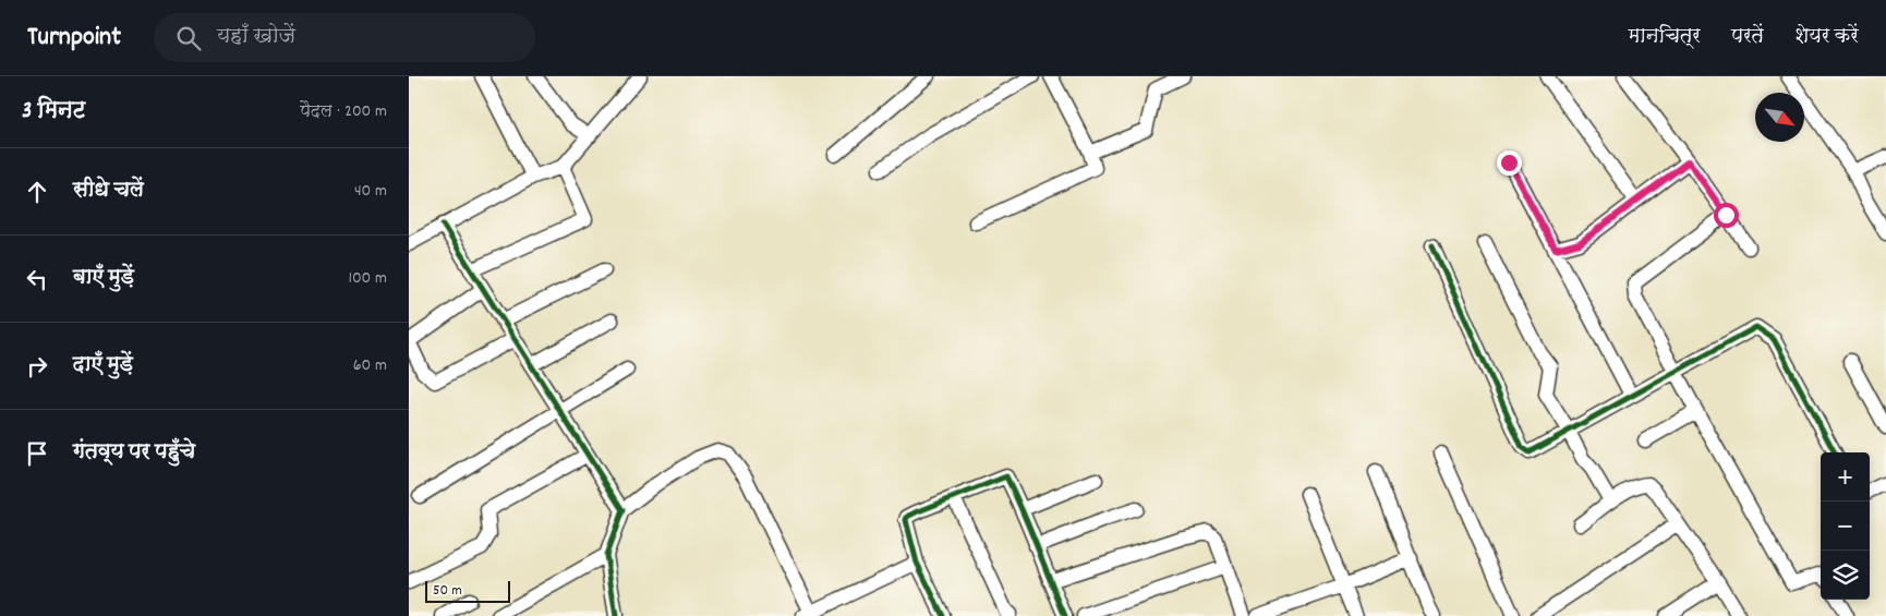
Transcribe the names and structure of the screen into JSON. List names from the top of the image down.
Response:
{
  "scale_bar": "50 m",
  "north": "bottom right",
  "page": {
    "header": "Turnpoint",
    "search": "यहाँ खोजें",
    "nav": ["मानचित्र", "परतें", "शेयर करें"],
    "heading": ["3 मिनट", "पैदल · 200 m"],
    "list": [
      ["सीधे चलें", "40 m"],
      ["बाएँ मुड़ें", "100 m"],
      ["दाएँ मुड़ें", "60 m"],
      "गंतव्य पर पहुँचे"
    ],
    "map_buttons": ["+", "−"],
    "scale": "50 m"
  }
}
